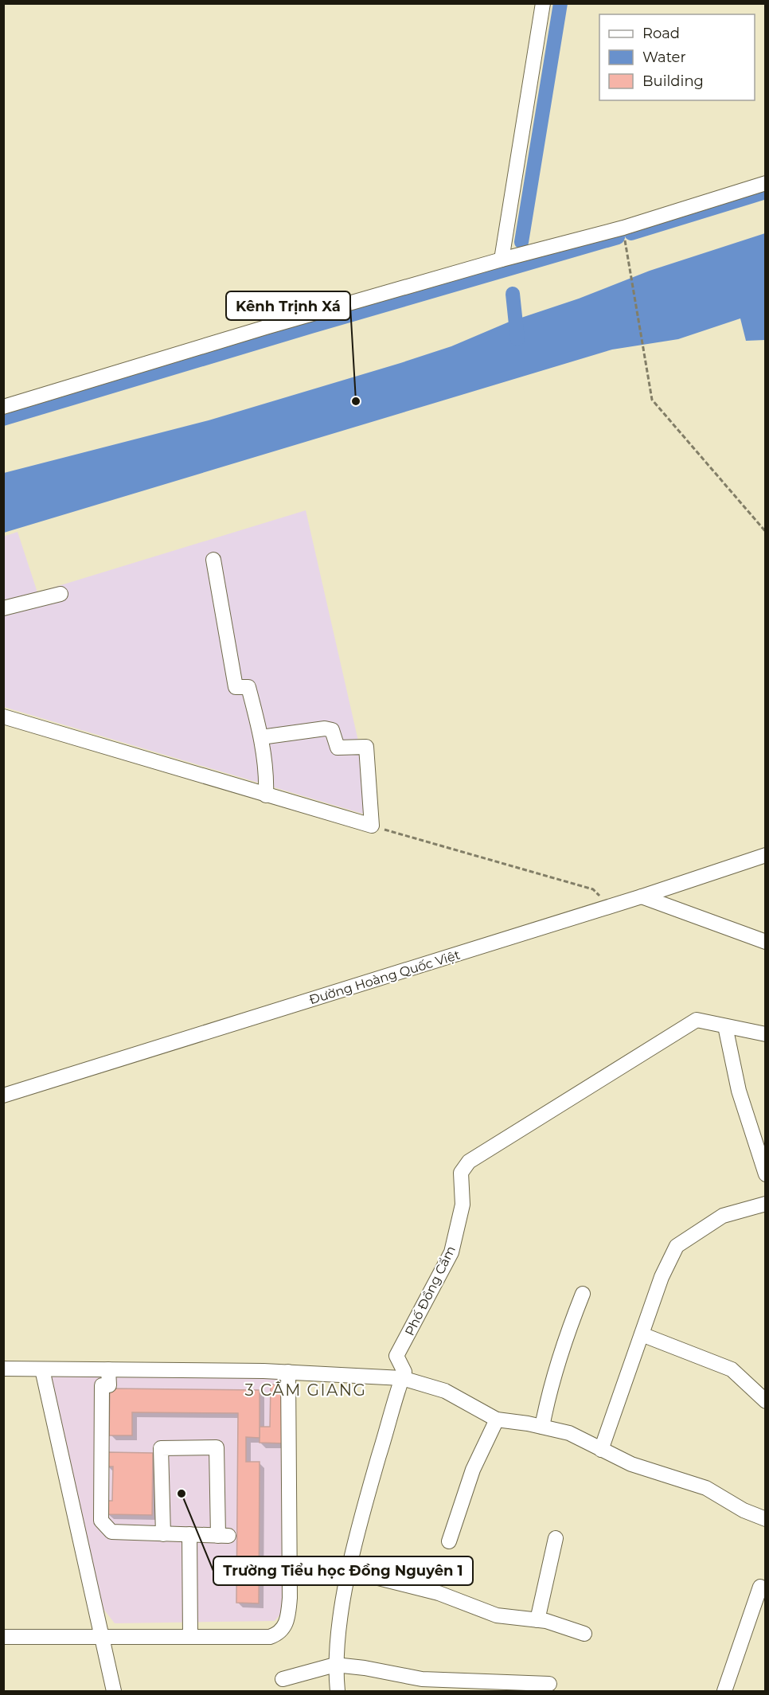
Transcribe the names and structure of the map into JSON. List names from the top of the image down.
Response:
{
  "streets": {
    "street": ["Đường Hoàng Quốc Việt", "Phố Đồng Cẩm"]
  },
  "districts": ["3 CẨM GIANG"],
  "places": ["Kênh Trịnh Xá", "Trường Tiểu học Đồng Nguyên 1"],
  "legend": ["Road", "Water", "Building"]
}
